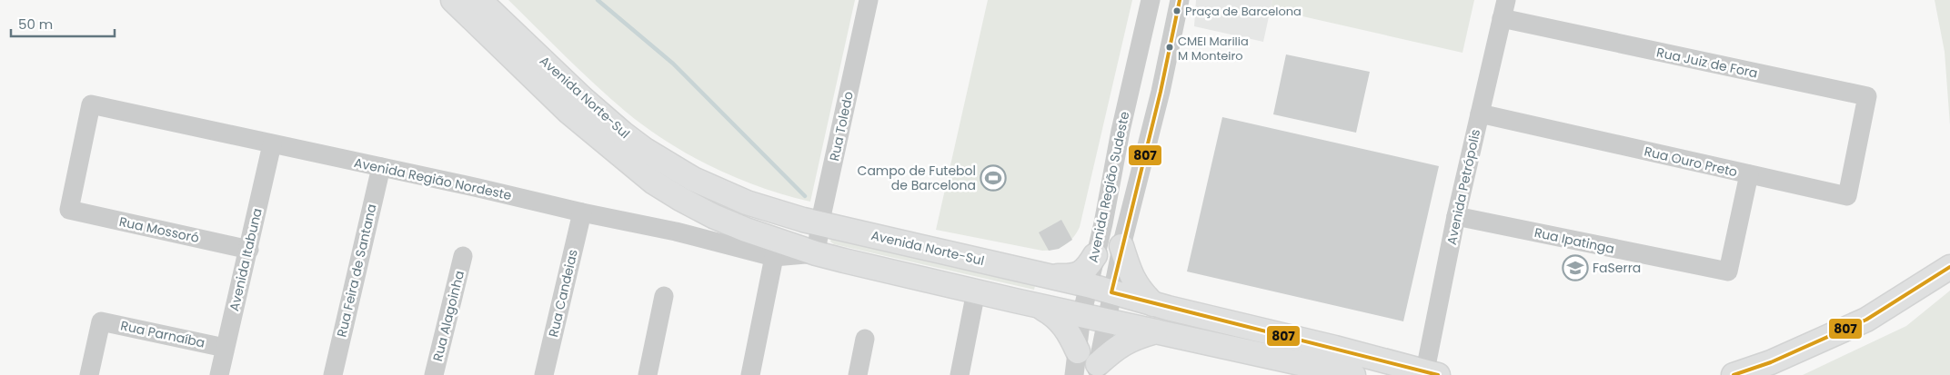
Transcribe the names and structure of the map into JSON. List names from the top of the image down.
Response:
{
  "streets": {
    "main road": ["Avenida Norte-Sul"],
    "street": [
      "Rua Juiz de Fora",
      "Rua Toledo",
      "Rua Ouro Preto",
      "Avenida Região Nordeste",
      "Avenida Região Sudeste",
      "Avenida Petrópolis",
      "Rua Mossoró",
      "Rua Ipatinga",
      "Avenida Itabuna",
      "Rua Feira de Santana",
      "Rua Candeias",
      "Rua Alagoinha",
      "Rua Parnaíba"
    ]
  },
  "crossings": [
    ["Rua Juiz de Fora", "Rua Ouro Preto"],
    ["Rua Juiz de Fora", "Avenida Petrópolis"],
    ["Avenida Norte-Sul", "Rua Toledo"],
    ["Avenida Norte-Sul", "Avenida Região Nordeste"],
    ["Avenida Norte-Sul", "Avenida Região Sudeste"],
    ["Avenida Norte-Sul", "Avenida Petrópolis"],
    ["Rua Toledo", "Avenida Região Nordeste"],
    ["Rua Ouro Preto", "Avenida Petrópolis"],
    ["Rua Ouro Preto", "Rua Ipatinga"],
    ["Avenida Região Nordeste", "Rua Mossoró"],
    ["Avenida Região Nordeste", "Avenida Itabuna"],
    ["Avenida Região Nordeste", "Rua Feira de Santana"],
    ["Avenida Região Nordeste", "Rua Candeias"],
    ["Avenida Petrópolis", "Rua Ipatinga"],
    ["Rua Mossoró", "Avenida Itabuna"],
    ["Avenida Itabuna", "Rua Parnaíba"]
  ],
  "places": {
    "other": ["Praça de Barcelona", "CMEI Marilia M Monteiro"],
    "sports": ["Campo de Futebol de Barcelona"],
    "school or university": ["FaSerra"]
  },
  "lines": ["transit line 807"],
  "scale_bar": "50 m"
}
